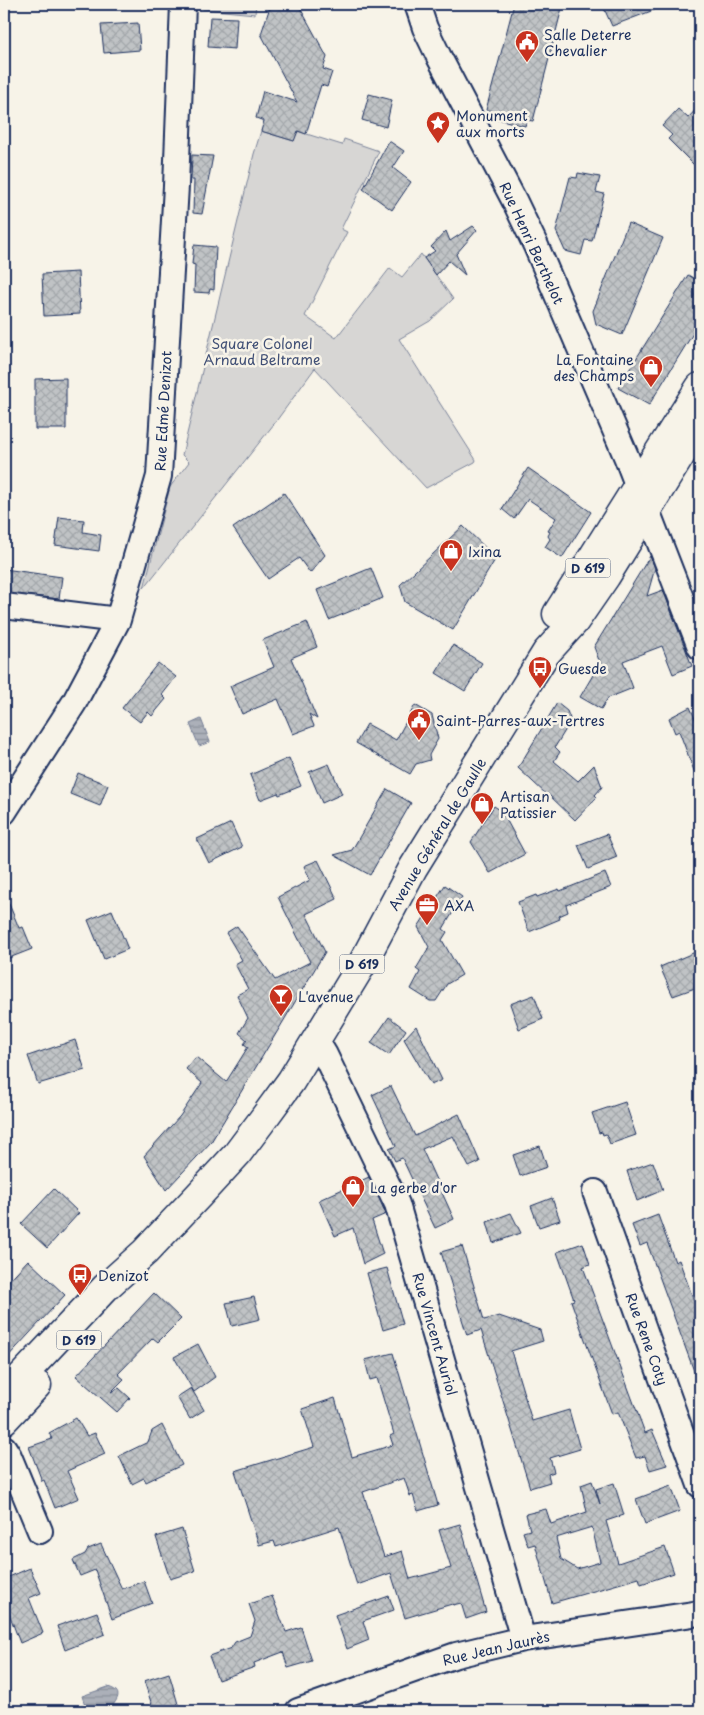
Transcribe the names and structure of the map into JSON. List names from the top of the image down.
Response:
{
  "streets": {
    "main road": ["D 619", "Avenue Général de Gaulle"],
    "street": [
      "Rue Henri Berthelot",
      "Rue Edmé Denizot",
      "Rue Vincent Auriol",
      "Rue Rene Coty",
      "Rue Jean Jaurès"
    ]
  },
  "crossings": [
    ["Rue Henri Berthelot", "Avenue Général de Gaulle"],
    ["Avenue Général de Gaulle", "Rue Vincent Auriol"],
    ["Rue Vincent Auriol", "Rue Jean Jaurès"]
  ],
  "parks": ["Square Colonel Arnaud Beltrame"],
  "places": {
    "public building": ["Salle Deterre Chevalier", "Saint-Parres-aux-Tertres"],
    "place": ["Monument aux morts"],
    "shop": [
      "La Fontaine des Champs",
      "Ixina",
      "Artisan Patissier",
      "La gerbe d'or"
    ],
    "bus stop": ["Guesde", "Denizot"],
    "office": ["AXA"],
    "bar": ["L'avenue"]
  }
}
